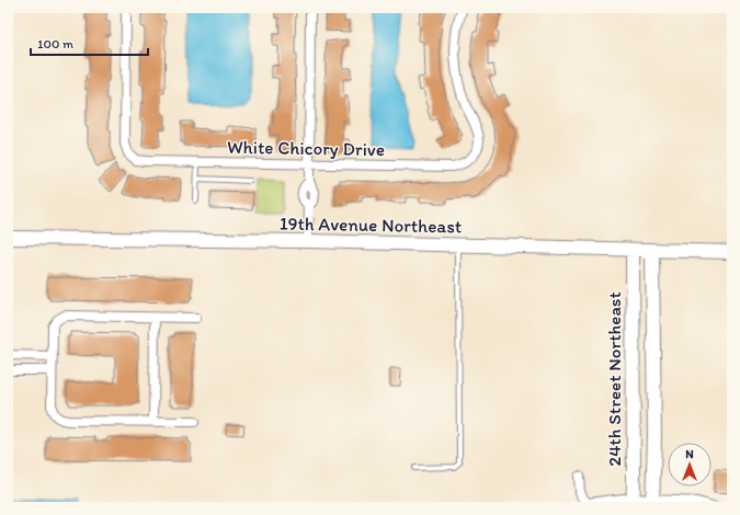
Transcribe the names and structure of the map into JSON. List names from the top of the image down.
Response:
{
  "streets": {
    "street": ["White Chicory Drive", "19th Avenue Northeast", "24th Street Northeast"]
  },
  "crossings": [
    ["19th Avenue Northeast", "24th Street Northeast"]
  ],
  "scale_bar": "100 m",
  "north": "top"
}
